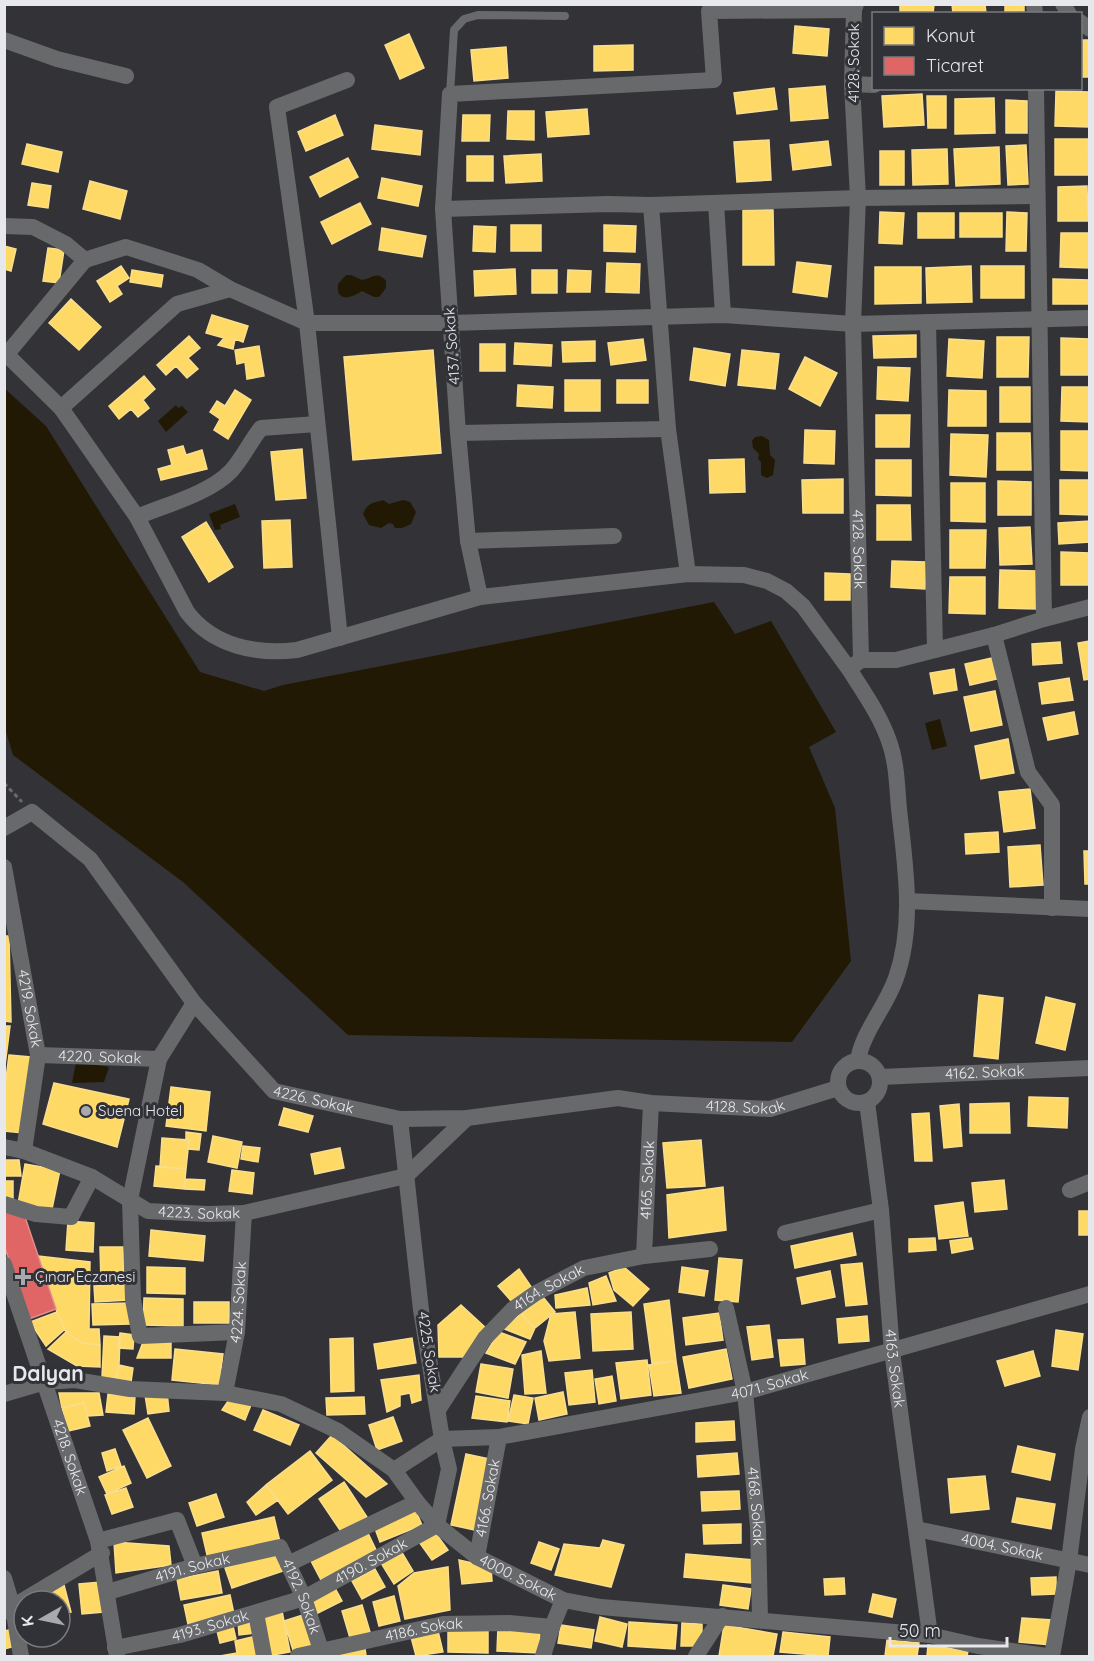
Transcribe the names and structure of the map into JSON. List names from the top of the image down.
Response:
{
  "streets": {
    "street": [
      "4128. Sokak",
      "4137. Sokak",
      "4219. Sokak",
      "4220. Sokak",
      "4162. Sokak",
      "4226. Sokak",
      "4165. Sokak",
      "4223. Sokak",
      "4164. Sokak",
      "4224. Sokak",
      "4225. Sokak",
      "4163. Sokak",
      "4071. Sokak",
      "4218. Sokak",
      "4166. Sokak",
      "4168. Sokak",
      "4004. Sokak",
      "4190. Sokak",
      "4191. Sokak",
      "4000. Sokak",
      "4192. Sokak",
      "4193. Sokak",
      "4186. Sokak"
    ]
  },
  "crossings": [
    ["4128. Sokak", "4162. Sokak"],
    ["4128. Sokak", "4226. Sokak"],
    ["4128. Sokak", "4165. Sokak"],
    ["4128. Sokak", "4163. Sokak"],
    ["4219. Sokak", "4220. Sokak"],
    ["4219. Sokak", "4223. Sokak"],
    ["4162. Sokak", "4163. Sokak"],
    ["4226. Sokak", "4165. Sokak"],
    ["4226. Sokak", "4225. Sokak"],
    ["4165. Sokak", "4164. Sokak"],
    ["4223. Sokak", "4224. Sokak"],
    ["4223. Sokak", "4225. Sokak"],
    ["4164. Sokak", "4225. Sokak"],
    ["4224. Sokak", "4000. Sokak"],
    ["4225. Sokak", "4071. Sokak"],
    ["4225. Sokak", "4190. Sokak"],
    ["4225. Sokak", "4000. Sokak"],
    ["4163. Sokak", "4071. Sokak"],
    ["4163. Sokak", "4004. Sokak"],
    ["4163. Sokak", "4000. Sokak"],
    ["4071. Sokak", "4166. Sokak"],
    ["4071. Sokak", "4168. Sokak"],
    ["4218. Sokak", "4191. Sokak"],
    ["4218. Sokak", "4000. Sokak"],
    ["4218. Sokak", "4193. Sokak"],
    ["4166. Sokak", "4000. Sokak"],
    ["4168. Sokak", "4000. Sokak"],
    ["4190. Sokak", "4000. Sokak"],
    ["4190. Sokak", "4192. Sokak"],
    ["4190. Sokak", "4193. Sokak"],
    ["4191. Sokak", "4192. Sokak"],
    ["4192. Sokak", "4193. Sokak"],
    ["4192. Sokak", "4186. Sokak"]
  ],
  "districts": ["Dalyan"],
  "places": {
    "other": ["Suena Hotel"],
    "health": ["Çınar Eczanesi"]
  },
  "legend": ["Konut", "Ticaret"],
  "scale_bar": "50 m",
  "north": "left"
}
